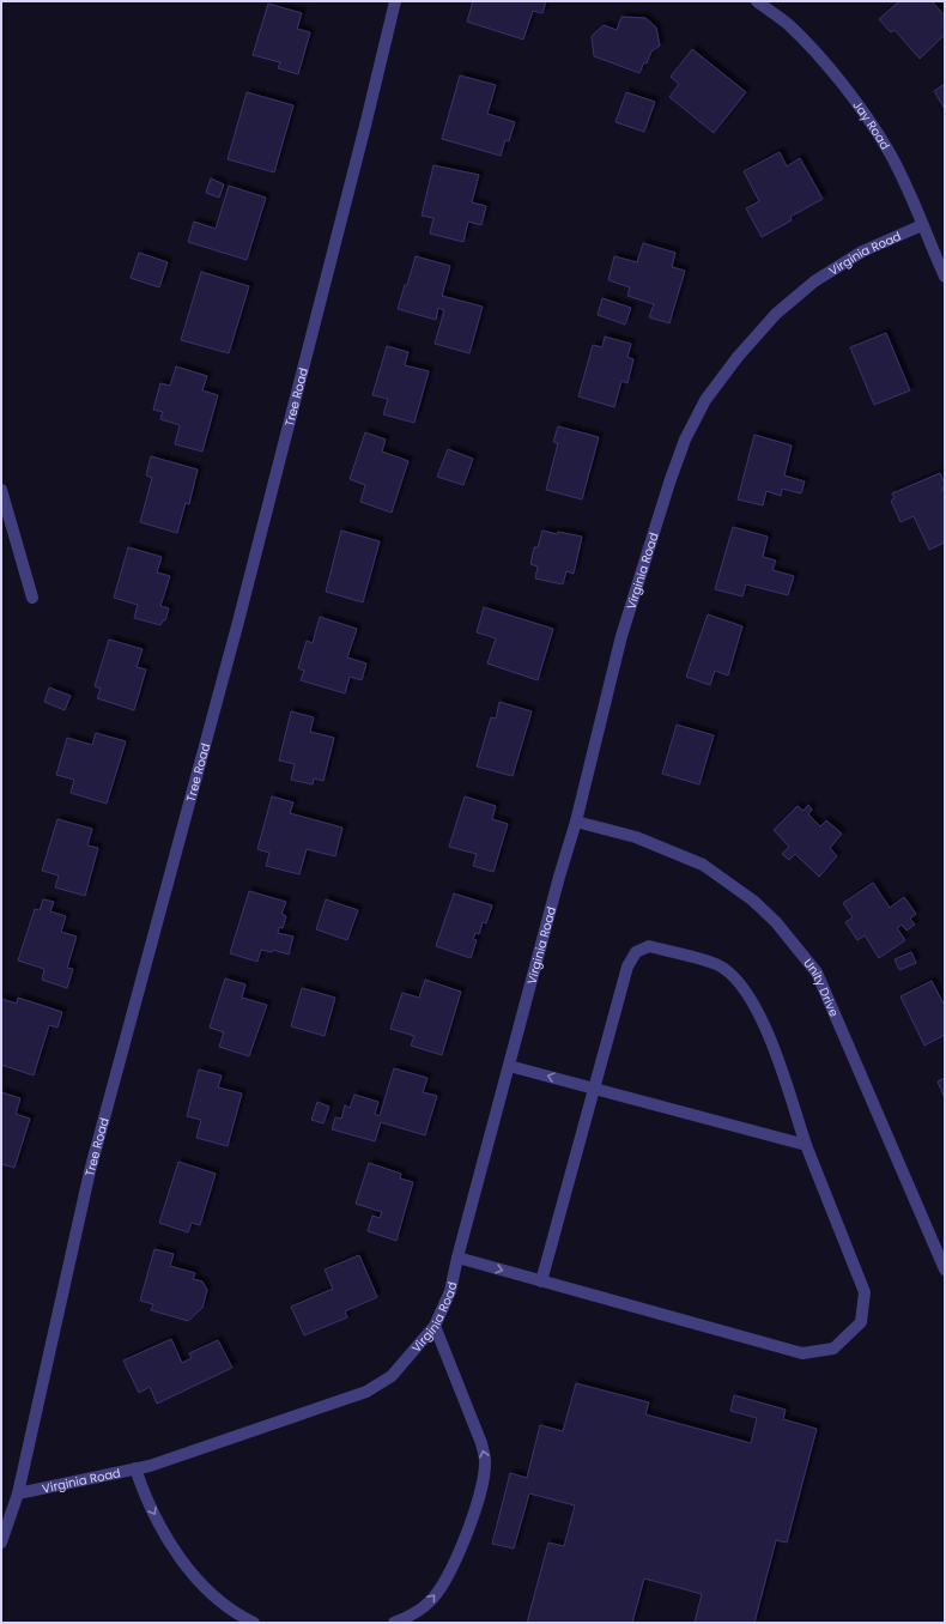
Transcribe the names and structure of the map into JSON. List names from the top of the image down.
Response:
{
  "streets": {
    "street": [
      "Jay Road",
      "Virginia Road",
      "Tree Road",
      "Unity Drive"
    ]
  },
  "crossings": [
    ["Jay Road", "Virginia Road"],
    ["Virginia Road", "Tree Road"],
    ["Virginia Road", "Unity Drive"]
  ]
}
